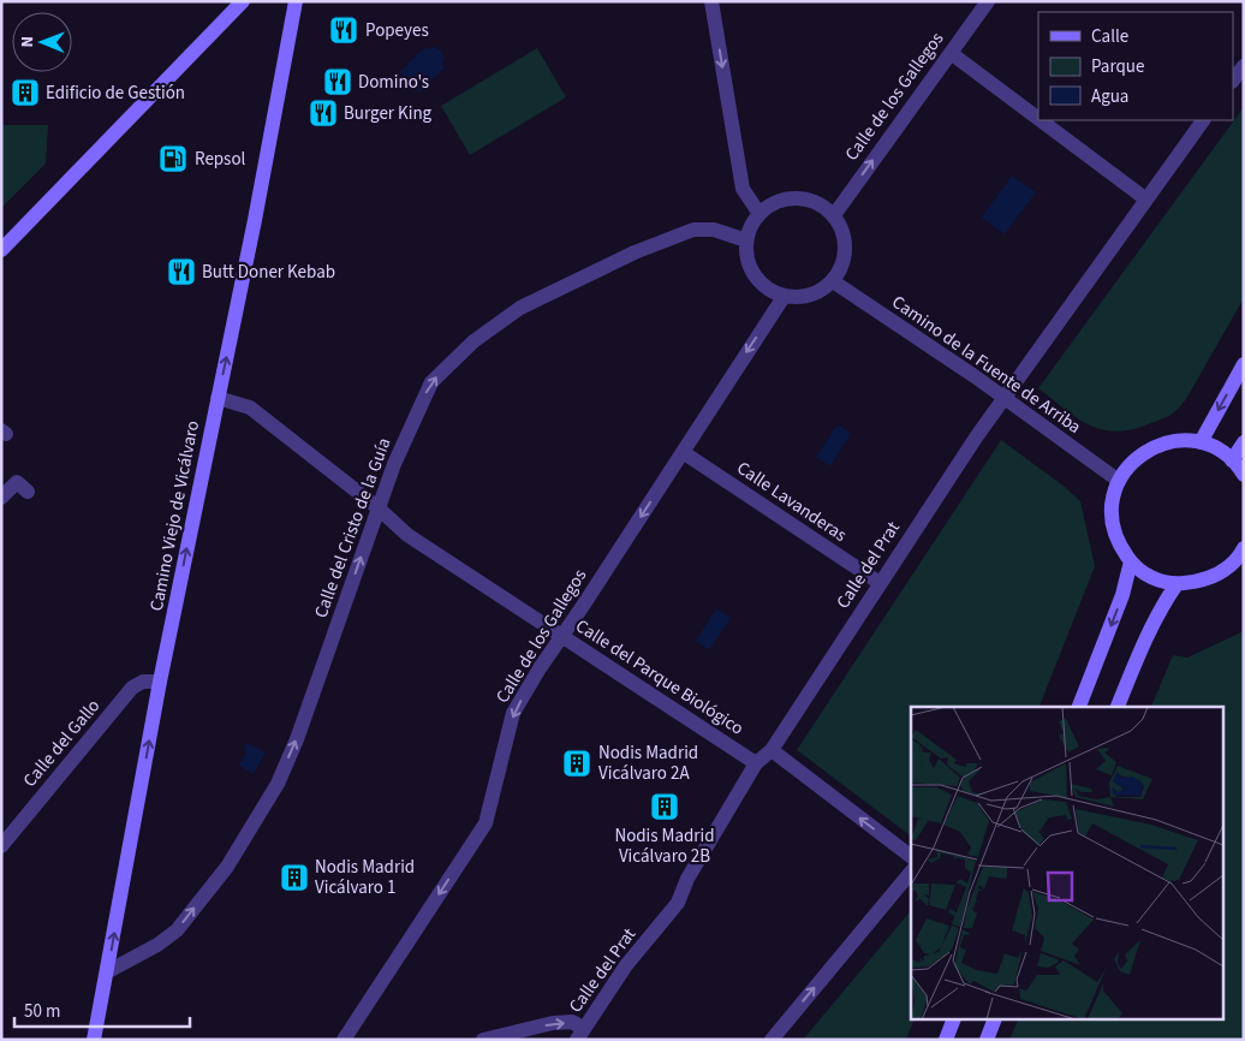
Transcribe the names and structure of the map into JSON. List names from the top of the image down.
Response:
{
  "streets": {
    "street": [
      "Calle de los Gallegos",
      "Camino de la Fuente de Arriba",
      "Calle Lavanderas",
      "Camino Viejo de Vicálvaro",
      "Calle del Cristo de la Guía",
      "Calle del Prat",
      "Calle del Parque Biológico",
      "Calle del Gallo"
    ]
  },
  "crossings": [
    ["Calle de los Gallegos", "Camino de la Fuente de Arriba"],
    ["Calle de los Gallegos", "Calle Lavanderas"],
    ["Calle de los Gallegos", "Calle del Cristo de la Guía"],
    ["Calle de los Gallegos", "Calle del Parque Biológico"],
    ["Camino de la Fuente de Arriba", "Calle del Cristo de la Guía"],
    ["Camino de la Fuente de Arriba", "Calle del Prat"],
    ["Calle Lavanderas", "Calle del Prat"],
    ["Camino Viejo de Vicálvaro", "Calle del Cristo de la Guía"],
    ["Camino Viejo de Vicálvaro", "Calle del Parque Biológico"],
    ["Camino Viejo de Vicálvaro", "Calle del Gallo"],
    ["Calle del Cristo de la Guía", "Calle del Parque Biológico"],
    ["Calle del Prat", "Calle del Parque Biológico"]
  ],
  "one_way": ["Camino Viejo de Vicálvaro", "Calle del Cristo de la Guía"],
  "places": {
    "restaurant": [
      "Popeyes",
      "Domino's",
      "Burger King",
      "Butt Doner Kebab"
    ],
    "building": [
      "Edificio de Gestión",
      "Nodis Madrid Vicálvaro 2A",
      "Nodis Madrid Vicálvaro 2B",
      "Nodis Madrid Vicálvaro 1"
    ],
    "fuel station": ["Repsol"]
  },
  "legend": ["Calle", "Parque", "Agua"],
  "scale_bar": "50 m",
  "north": "left"
}
